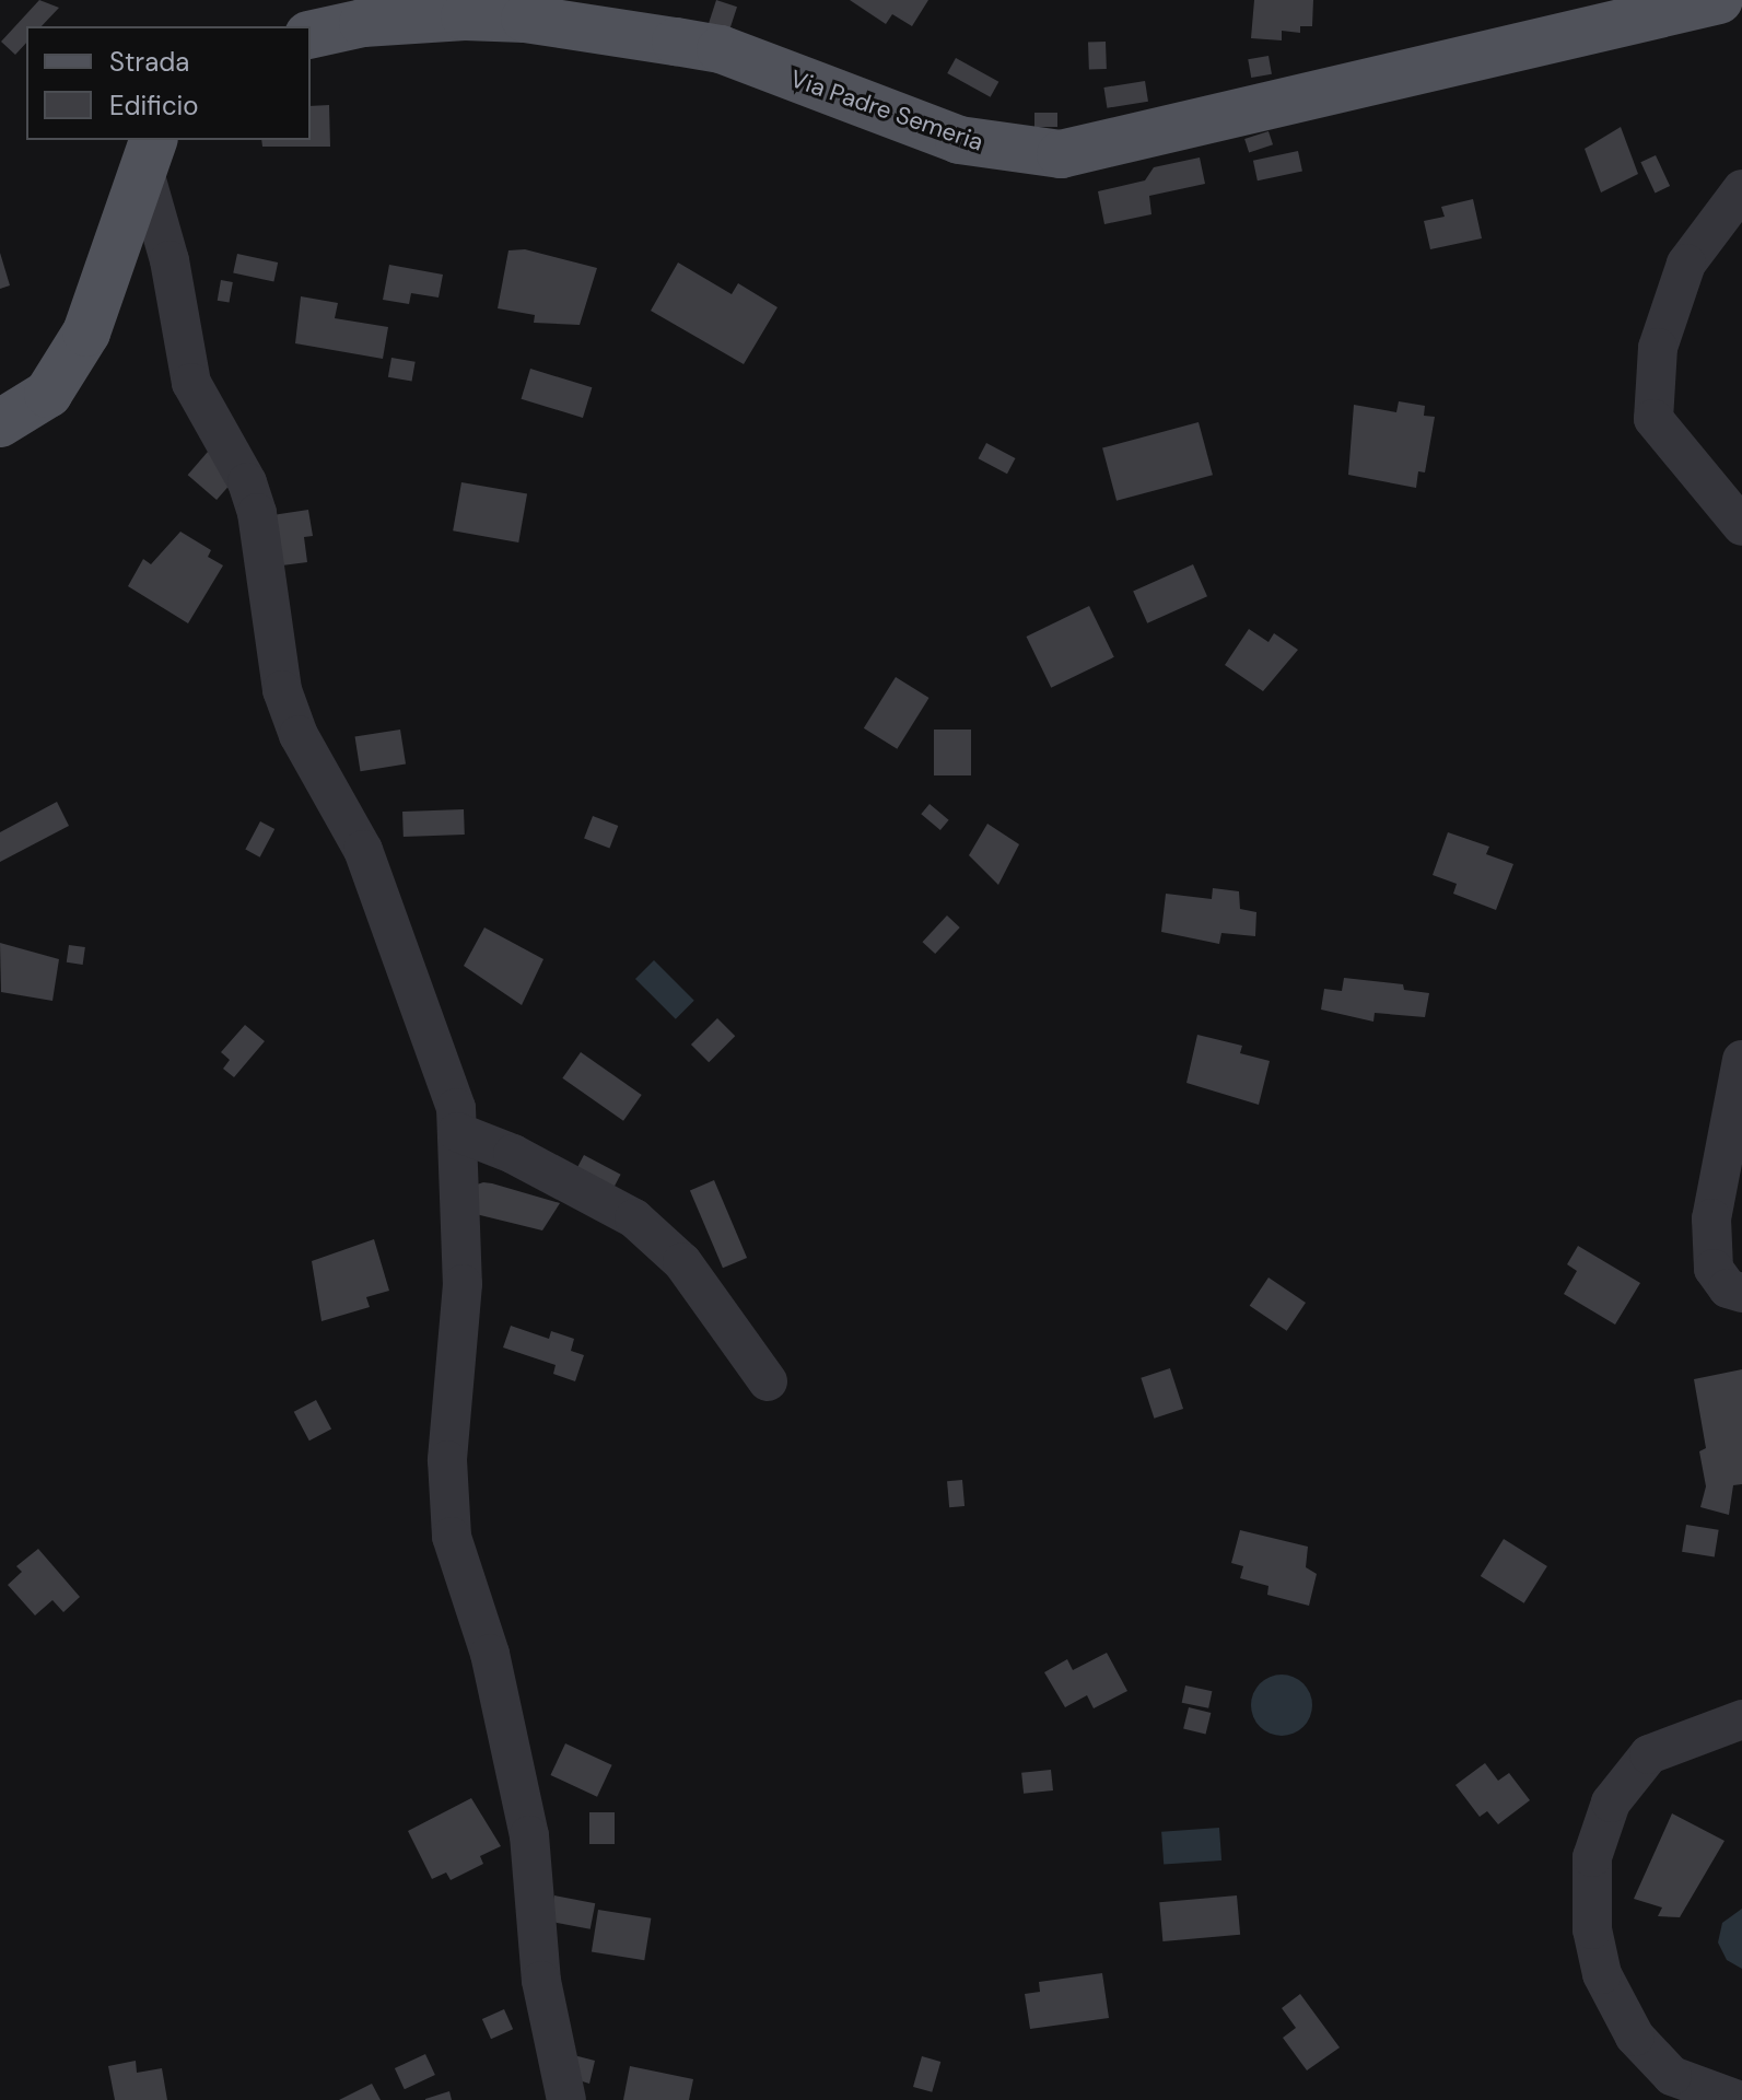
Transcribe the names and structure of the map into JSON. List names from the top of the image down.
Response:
{
  "streets": {
    "main road": ["Via Padre Semeria"]
  },
  "legend": ["Strada", "Edificio"]
}
